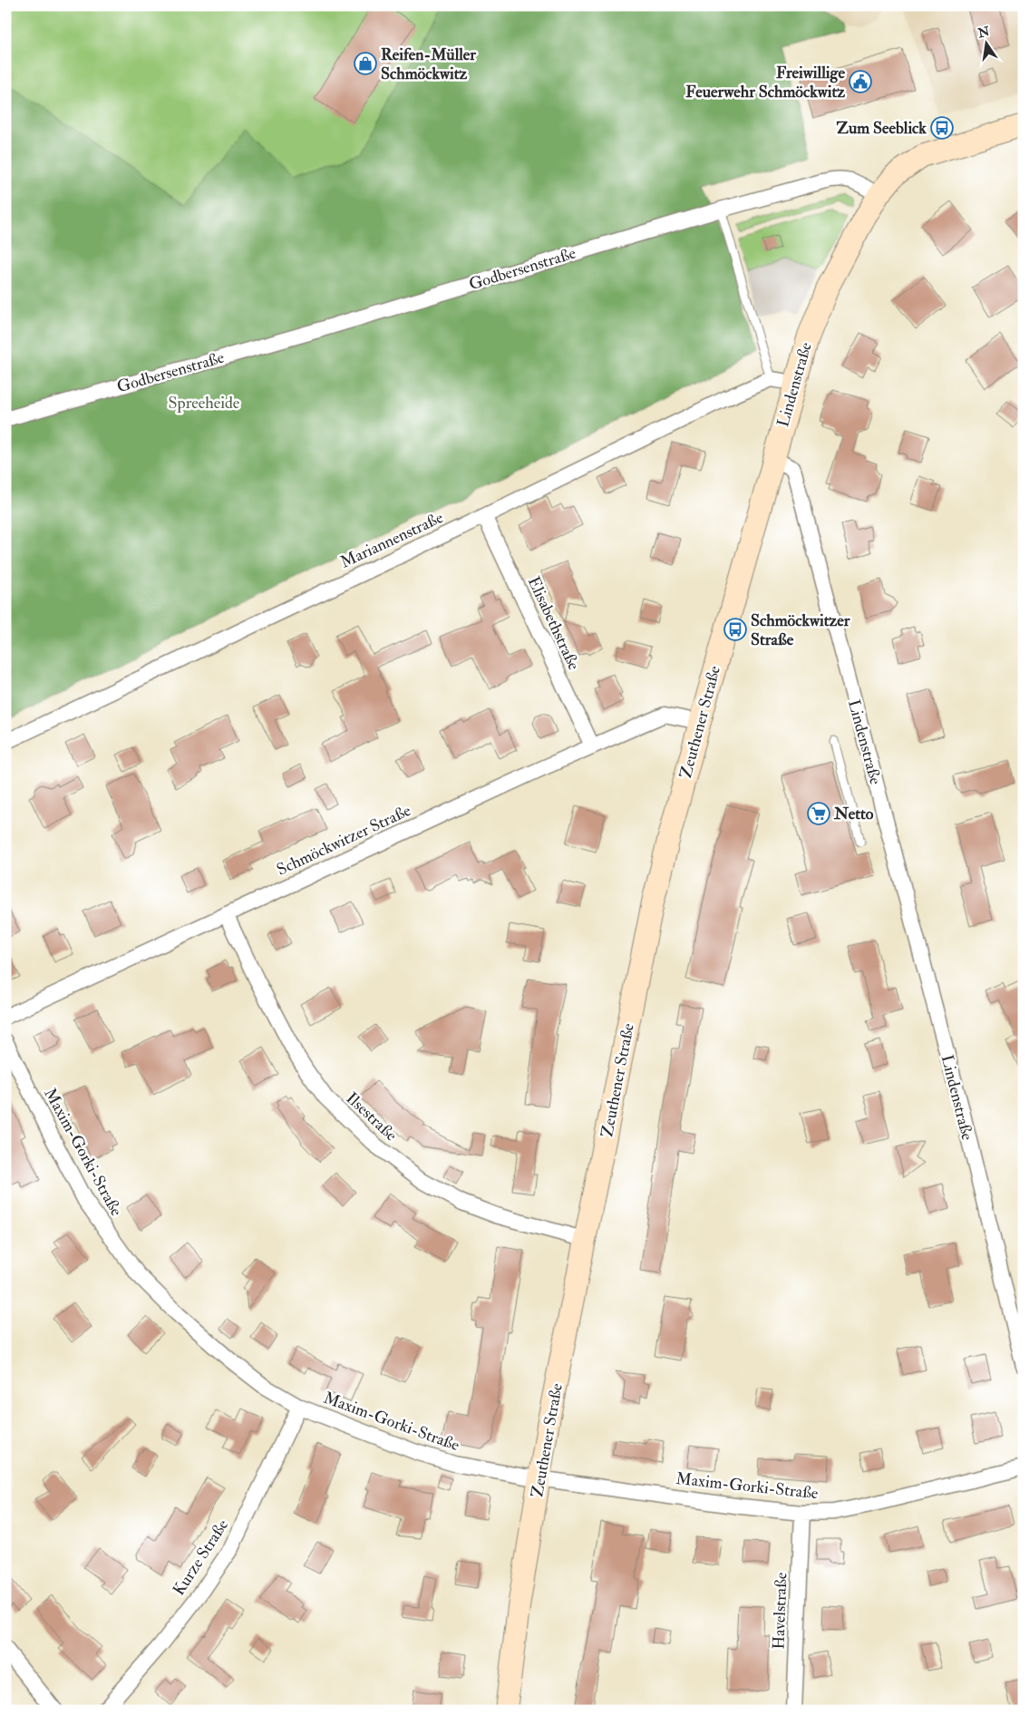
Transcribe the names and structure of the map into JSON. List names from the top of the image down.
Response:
{
  "streets": {
    "main road": ["Lindenstraße", "Zeuthener Straße"],
    "street": [
      "Godbersenstraße",
      "Mariannenstraße",
      "Elisabethstraße",
      "Schmöckwitzer Straße",
      "Ilsestraße",
      "Maxim-Gorki-Straße",
      "Kurze Straße",
      "Havelstraße"
    ]
  },
  "crossings": [
    ["Godbersenstraße", "Lindenstraße"],
    ["Lindenstraße", "Zeuthener Straße"],
    ["Mariannenstraße", "Elisabethstraße"],
    ["Elisabethstraße", "Schmöckwitzer Straße"],
    ["Zeuthener Straße", "Schmöckwitzer Straße"],
    ["Zeuthener Straße", "Ilsestraße"],
    ["Zeuthener Straße", "Maxim-Gorki-Straße"],
    ["Schmöckwitzer Straße", "Ilsestraße"],
    ["Maxim-Gorki-Straße", "Kurze Straße"],
    ["Maxim-Gorki-Straße", "Havelstraße"]
  ],
  "parks": ["Spreeheide"],
  "places": {
    "shop": ["Reifen-Müller Schmöckwitz"],
    "public building": ["Freiwillige Feuerwehr Schmöckwitz"],
    "bus stop": ["Zum Seeblick", "Schmöckwitzer Straße"],
    "supermarket": ["Netto"]
  },
  "north": "top"
}
